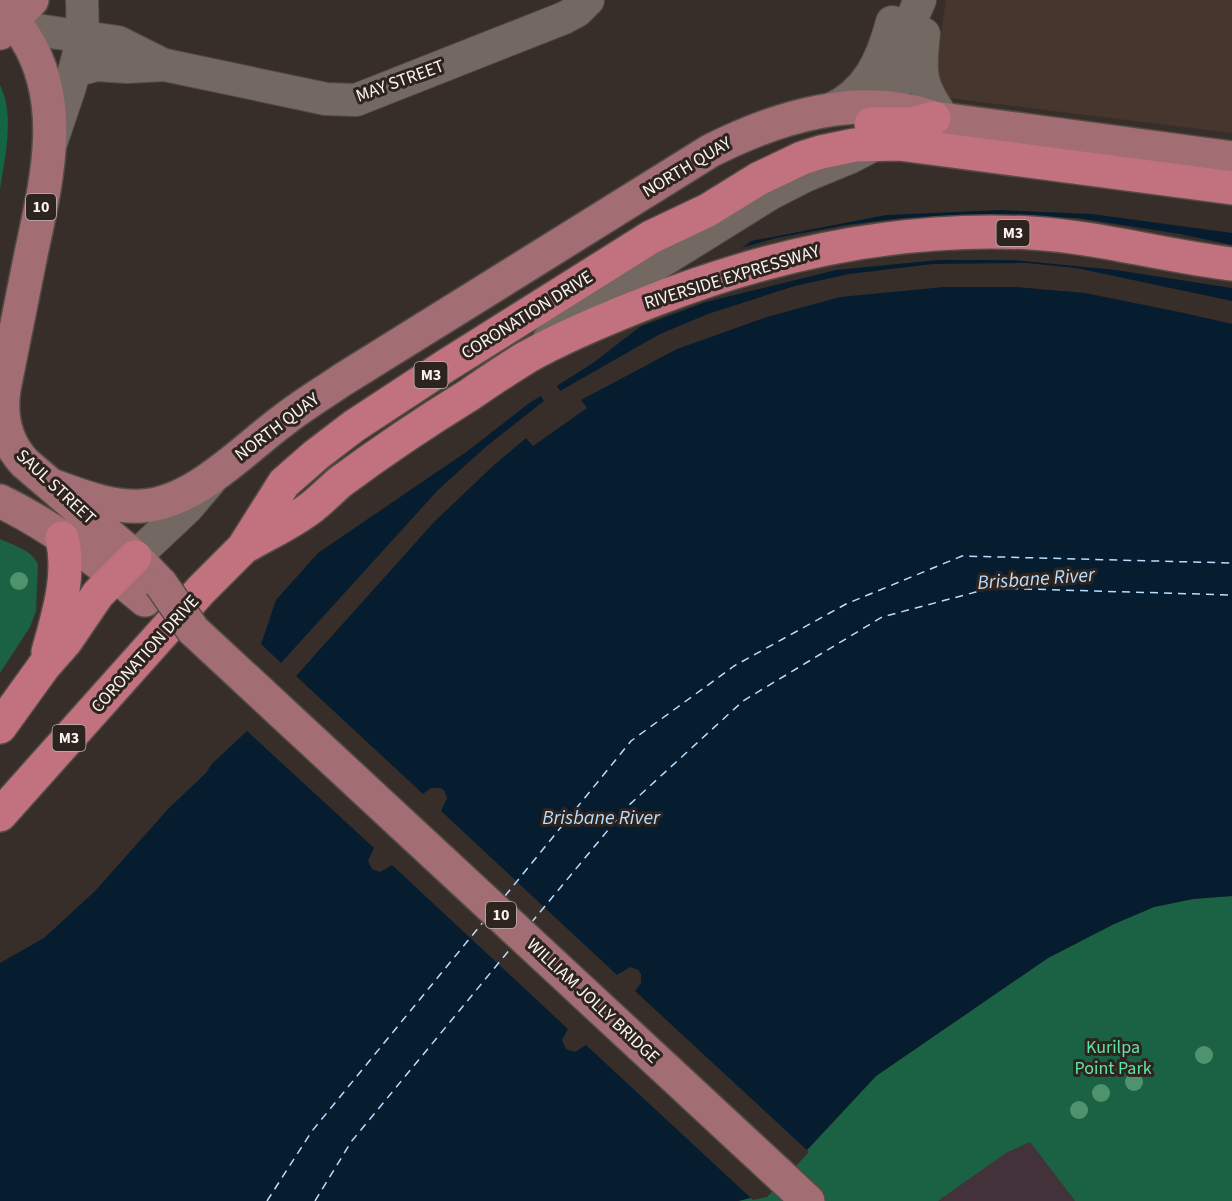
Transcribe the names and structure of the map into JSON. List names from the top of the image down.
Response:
{
  "streets": {
    "highway": [
      "NORTH QUAY",
      "M3",
      "RIVERSIDE EXPRESSWAY",
      "CORONATION DRIVE"
    ],
    "main road": ["10", "SAUL STREET", "WILLIAM JOLLY BRIDGE"],
    "street": ["MAY STREET"]
  },
  "crossings": [
    ["MAY STREET", "SAUL STREET"],
    ["NORTH QUAY", "10"],
    ["NORTH QUAY", "CORONATION DRIVE"],
    ["NORTH QUAY", "SAUL STREET"],
    ["NORTH QUAY", "WILLIAM JOLLY BRIDGE"],
    ["10", "SAUL STREET"],
    ["10", "WILLIAM JOLLY BRIDGE"],
    ["M3", "RIVERSIDE EXPRESSWAY"],
    ["RIVERSIDE EXPRESSWAY", "CORONATION DRIVE"],
    ["SAUL STREET", "WILLIAM JOLLY BRIDGE"]
  ],
  "water": ["Brisbane River"],
  "parks": ["Kurilpa Point Park"]
}
